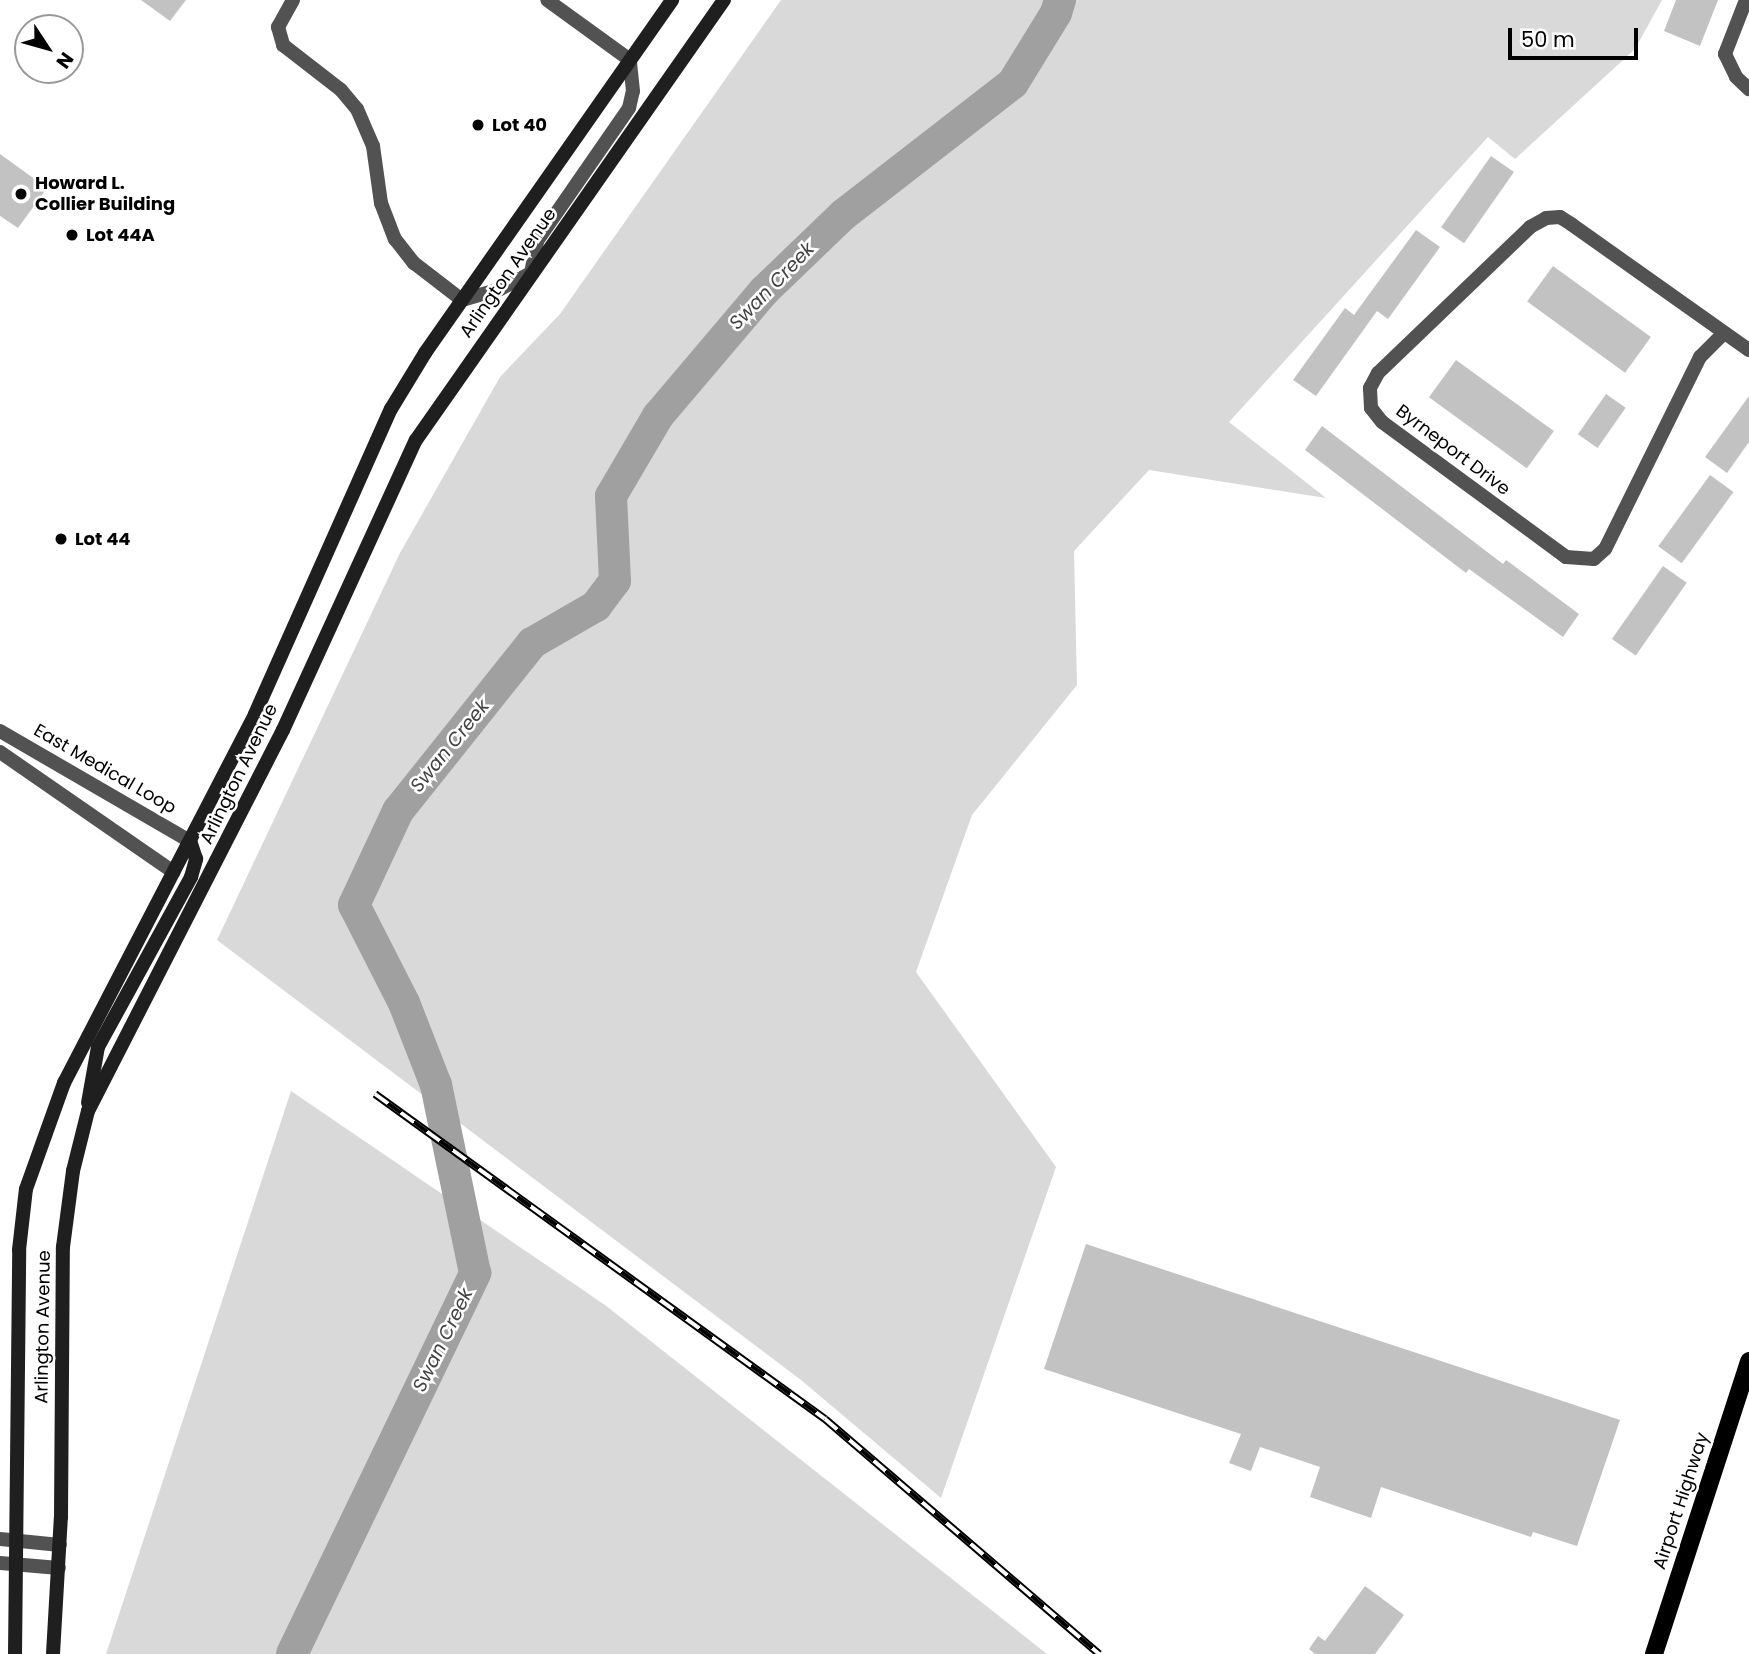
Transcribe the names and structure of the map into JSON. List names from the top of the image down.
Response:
{
  "streets": {
    "main road": ["Airport Highway"],
    "street": ["Arlington Avenue", "Byrneport Drive", "East Medical Loop"]
  },
  "crossings": [
    ["Arlington Avenue", "East Medical Loop"]
  ],
  "water": ["Swan Creek"],
  "places": [
    "Lot 40",
    "Howard L. Collier Building",
    "Lot 44A",
    "Lot 44"
  ],
  "scale_bar": "50 m",
  "north": "bottom right"
}
